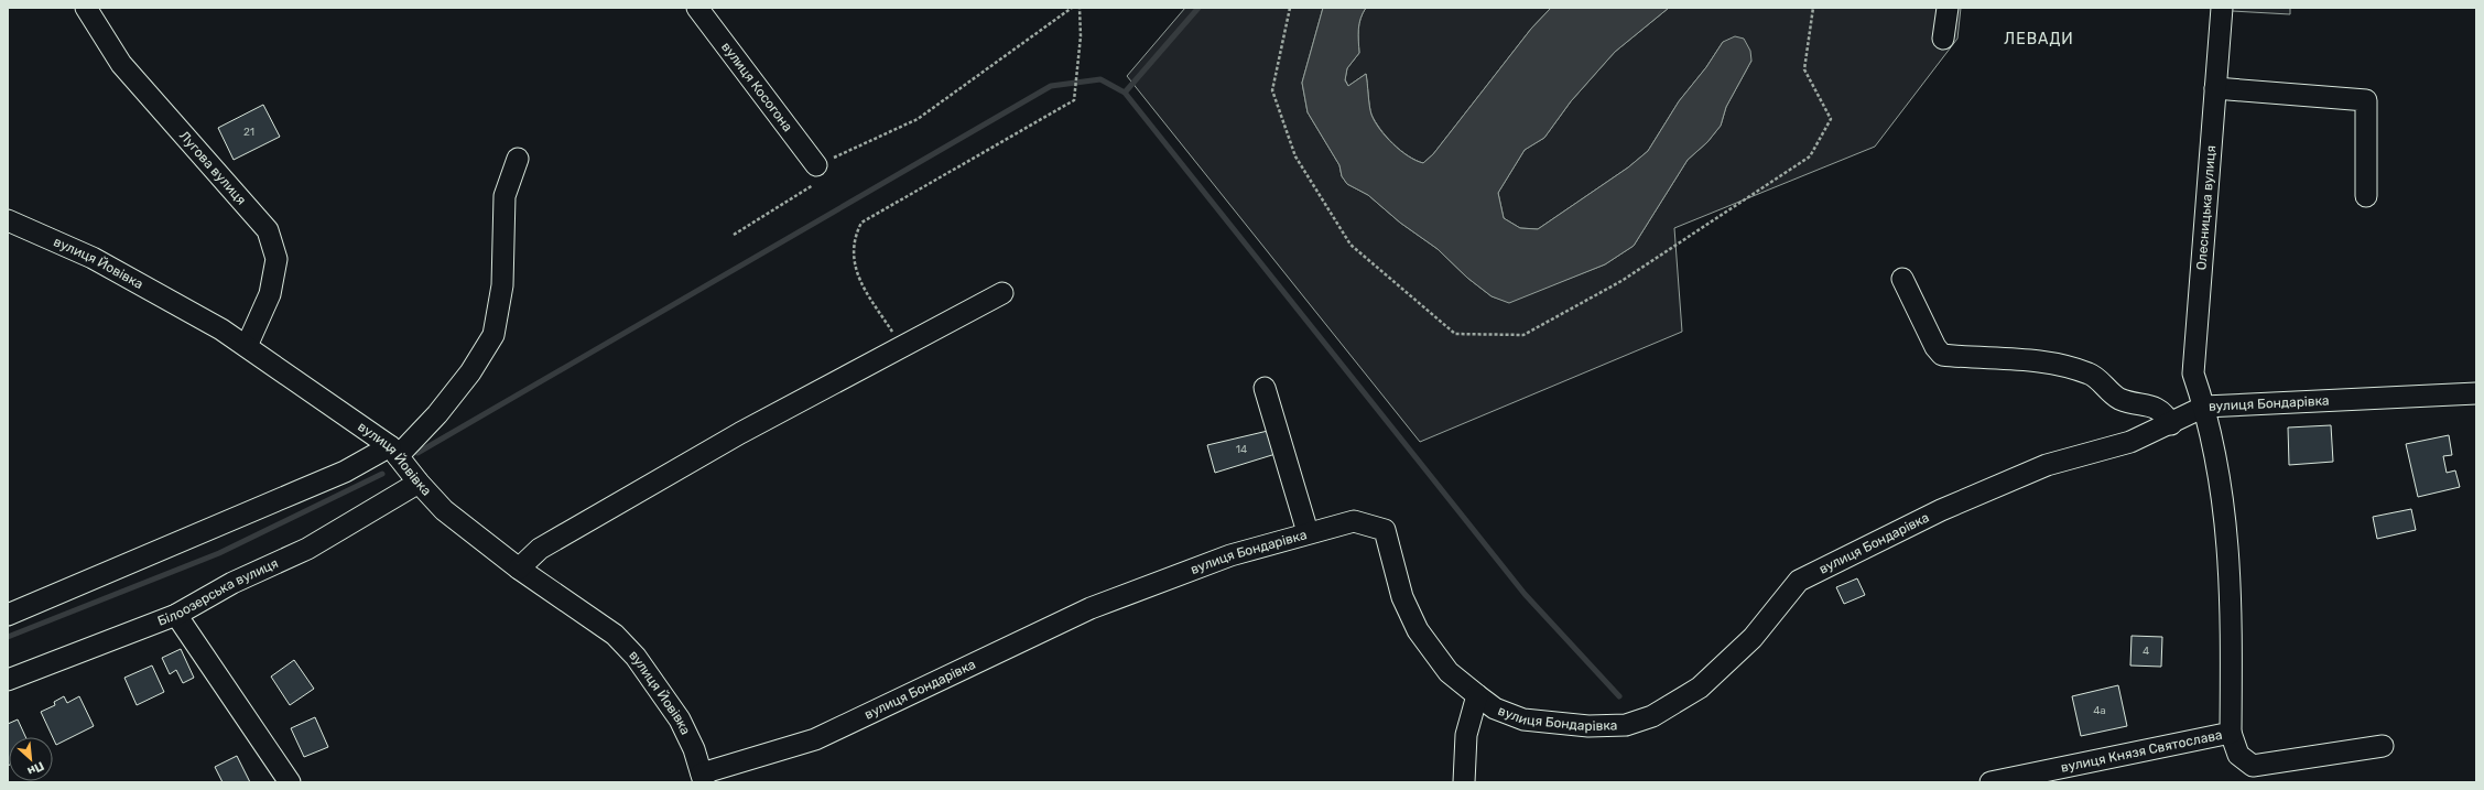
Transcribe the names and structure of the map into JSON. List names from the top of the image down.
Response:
{
  "streets": {
    "street": [
      "вулиця Косогона",
      "Лугова вулиця",
      "Олесницька вулиця",
      "вулиця Йовівка",
      "вулиця Бондарівка",
      "Білоозерська вулиця",
      "вулиця Князя Святослава"
    ]
  },
  "crossings": [
    ["Лугова вулиця", "вулиця Йовівка"],
    ["Олесницька вулиця", "вулиця Бондарівка"],
    ["Олесницька вулиця", "вулиця Князя Святослава"],
    ["вулиця Йовівка", "вулиця Бондарівка"],
    ["вулиця Йовівка", "Білоозерська вулиця"],
    ["вулиця Бондарівка", "вулиця Князя Святослава"]
  ],
  "districts": ["ЛЕВАДИ"],
  "house_numbers": [
    "21",
    "14",
    "4",
    "4а"
  ],
  "north": "bottom right"
}
